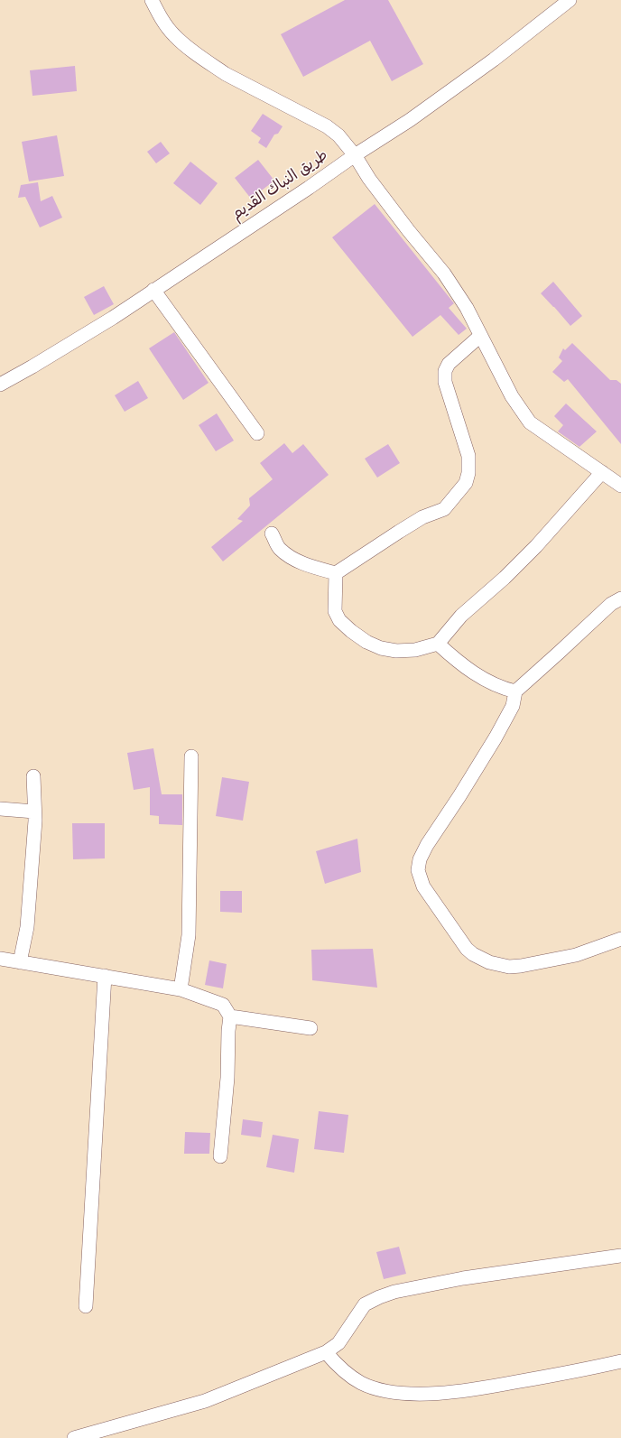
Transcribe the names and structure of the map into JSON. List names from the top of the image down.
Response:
{
  "streets": {
    "street": ["طريق النباك القديم"]
  }
}
